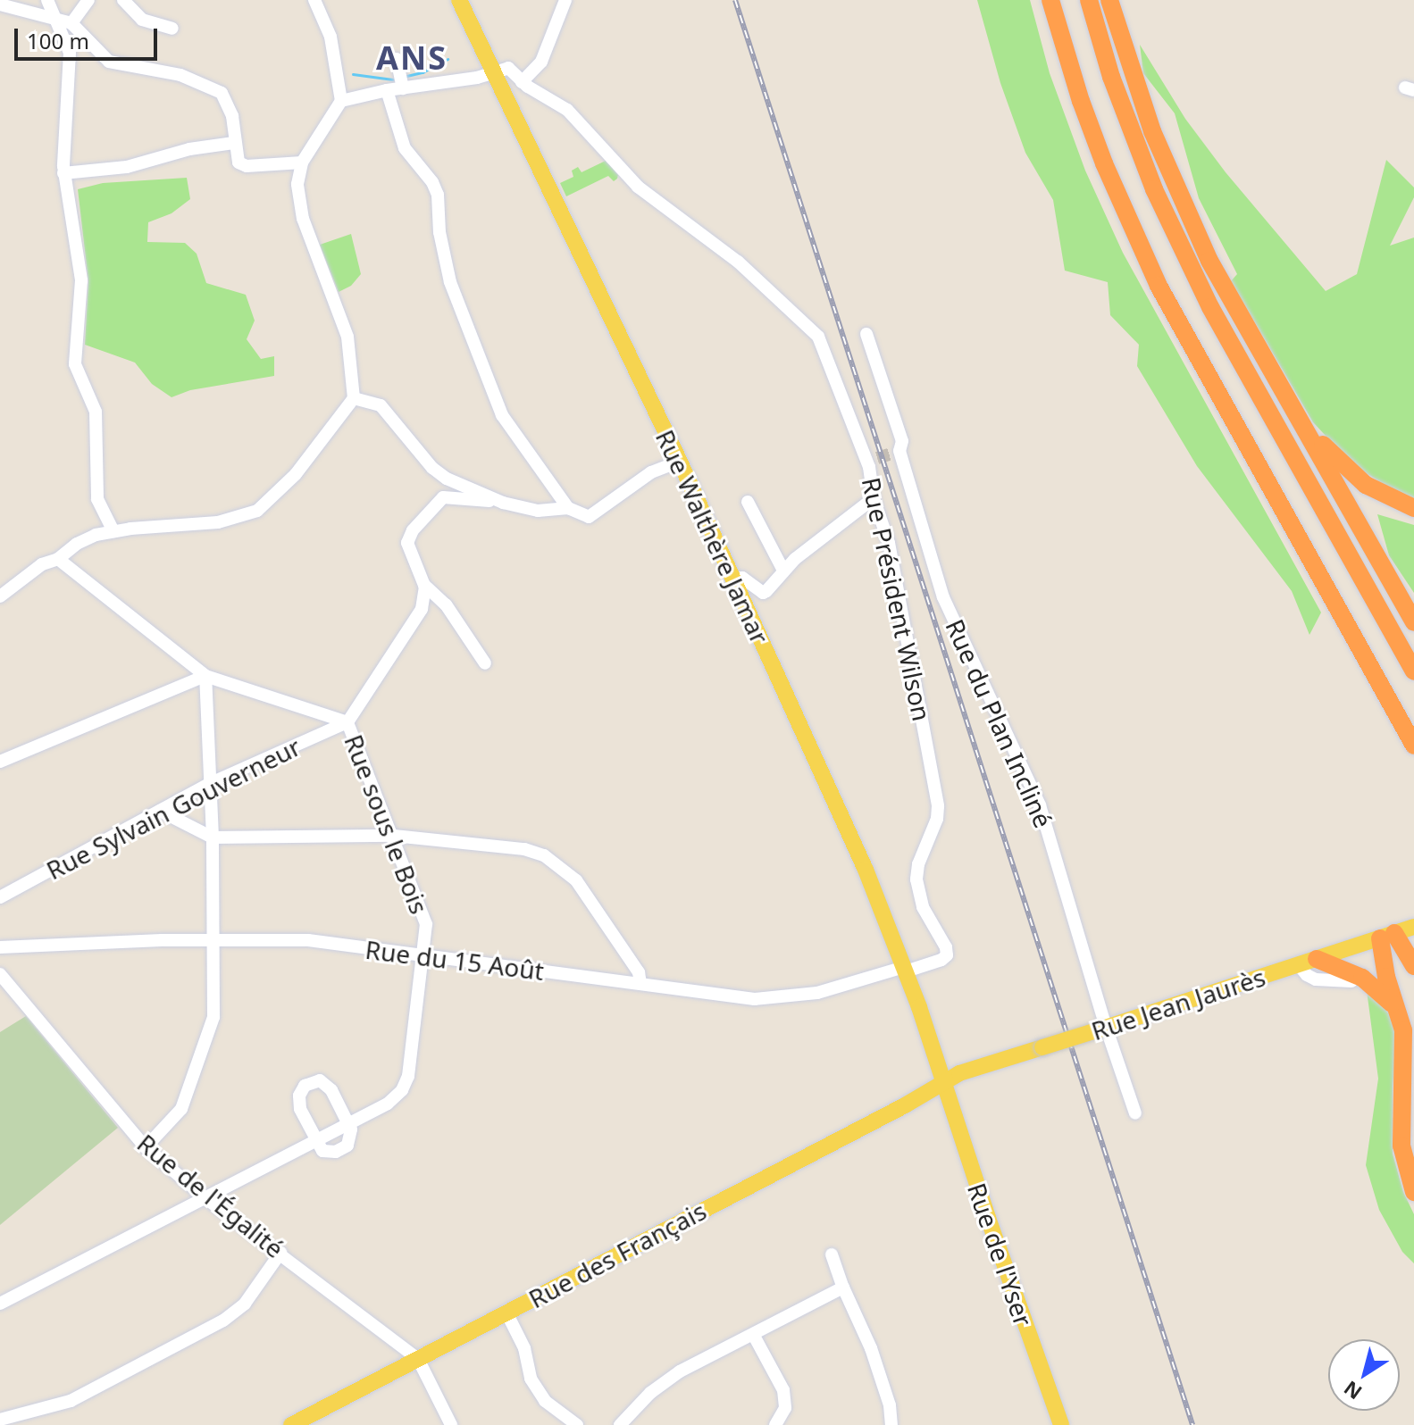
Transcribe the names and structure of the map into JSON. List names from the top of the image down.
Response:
{
  "streets": {
    "main road": [
      "Rue Walthère Jamar",
      "Rue Jean Jaurès",
      "Rue des Français",
      "Rue de l'Yser"
    ],
    "street": [
      "Rue Président Wilson",
      "Rue du Plan Incliné",
      "Rue Sylvain Gouverneur",
      "Rue sous le Bois",
      "Rue du 15 Août",
      "Rue de l'Égalité"
    ]
  },
  "crossings": [
    ["Rue Walthère Jamar", "Rue Président Wilson"],
    ["Rue Walthère Jamar", "Rue du 15 Août"],
    ["Rue Walthère Jamar", "Rue Jean Jaurès"],
    ["Rue Walthère Jamar", "Rue des Français"],
    ["Rue Walthère Jamar", "Rue de l'Yser"],
    ["Rue Président Wilson", "Rue du 15 Août"],
    ["Rue du Plan Incliné", "Rue Jean Jaurès"],
    ["Rue Sylvain Gouverneur", "Rue sous le Bois"],
    ["Rue sous le Bois", "Rue du 15 Août"],
    ["Rue sous le Bois", "Rue de l'Égalité"],
    ["Rue Jean Jaurès", "Rue des Français"],
    ["Rue Jean Jaurès", "Rue de l'Yser"],
    ["Rue de l'Égalité", "Rue des Français"],
    ["Rue des Français", "Rue de l'Yser"]
  ],
  "districts": ["ANS"],
  "scale_bar": "100 m",
  "north": "bottom left"
}
